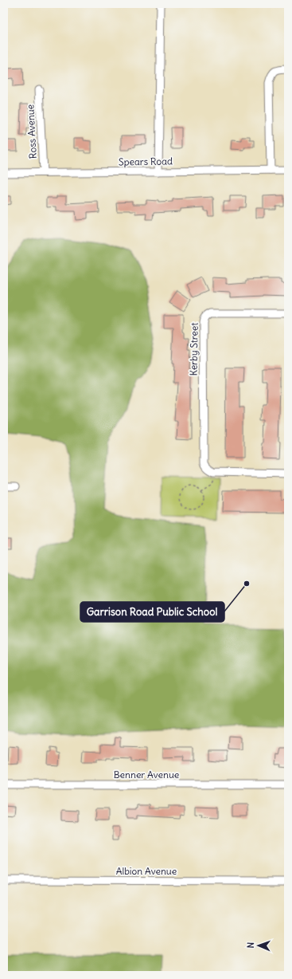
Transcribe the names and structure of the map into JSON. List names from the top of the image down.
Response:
{
  "streets": {
    "street": [
      "Ross Avenue",
      "Spears Road",
      "Kerby Street",
      "Benner Avenue",
      "Albion Avenue"
    ]
  },
  "crossings": [
    ["Ross Avenue", "Spears Road"]
  ],
  "places": ["Garrison Road Public School"],
  "north": "left"
}
